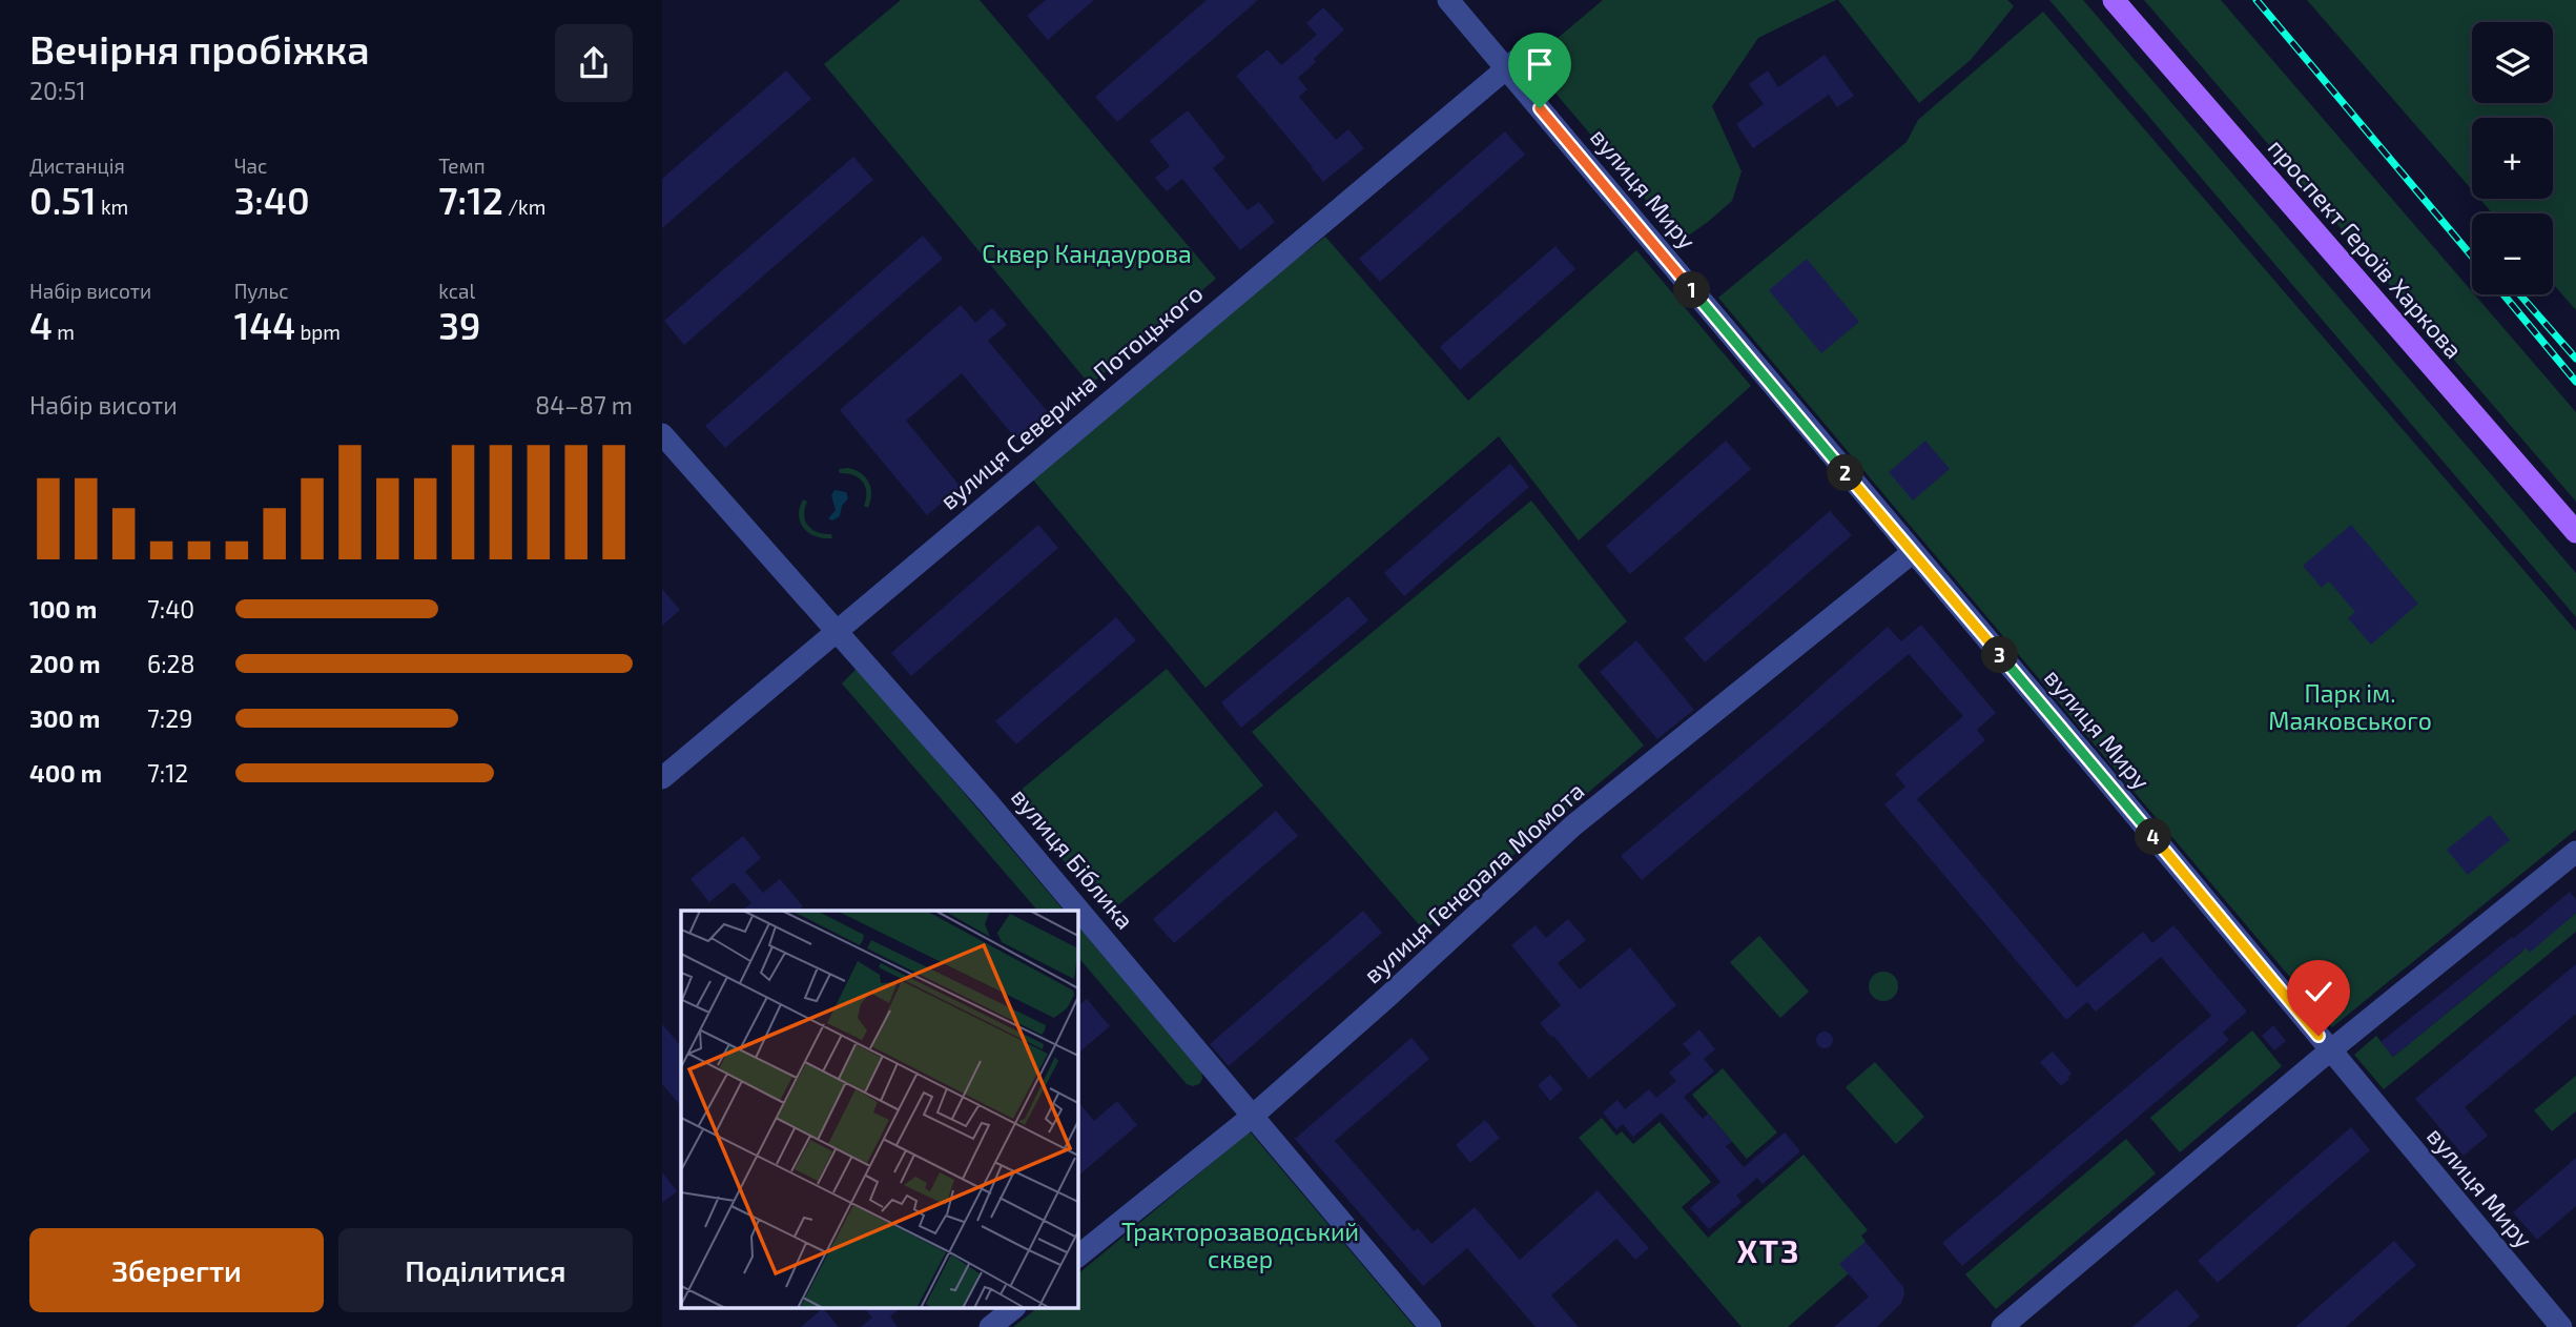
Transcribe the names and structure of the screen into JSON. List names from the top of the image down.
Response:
{
  "streets": {
    "main road": ["проспект Героїв Харкова"],
    "street": [
      "вулиця Миру",
      "вулиця Северина Потоцького",
      "вулиця Біблика",
      "вулиця Генерала Момота"
    ]
  },
  "crossings": [
    ["вулиця Миру", "вулиця Северина Потоцького"],
    ["вулиця Миру", "вулиця Генерала Момота"],
    ["вулиця Северина Потоцького", "вулиця Біблика"],
    ["вулиця Біблика", "вулиця Генерала Момота"]
  ],
  "districts": ["ХТЗ"],
  "parks": ["Сквер Кандаурова", "Парк ім. Маяковського", "Тракторозаводський сквер"],
  "page": {
    "heading": ["Вечірня пробіжка", "20:51"],
    "map_buttons": ["+", "−"],
    "stats": [
      ["Дистанція", "0.51 km"],
      ["Час", "3:40"],
      ["Темп", "7:12 /km"],
      ["Набір висоти", "4 m"],
      ["Пульс", "144 bpm"],
      ["kcal", "39"]
    ],
    "pins": [
      "1",
      "2",
      "3",
      "4"
    ],
    "chart": ["Набір висоти", "84–87 m"],
    "list": [
      {
        "name": "100 m",
        "note": "7:40"
      },
      {
        "name": "200 m",
        "note": "6:28"
      },
      {
        "name": "300 m",
        "note": "7:29"
      },
      {
        "name": "400 m",
        "note": "7:12"
      }
    ],
    "buttons": ["Зберегти", "Поділитися"]
  }
}
